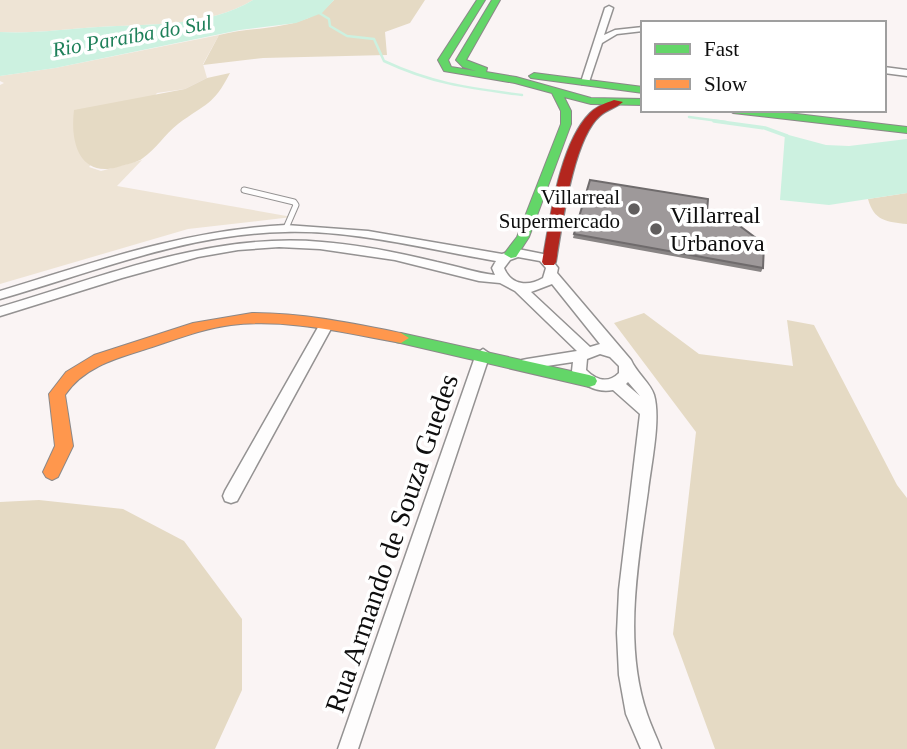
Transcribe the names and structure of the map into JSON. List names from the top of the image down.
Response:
{
  "streets": {
    "street": ["Rua Armando de Souza Guedes"]
  },
  "water": ["Rio Paraíba do Sul"],
  "places": ["Villarreal Supermercado", "Villarreal Urbanova"],
  "legend": ["Fast", "Slow"]
}
